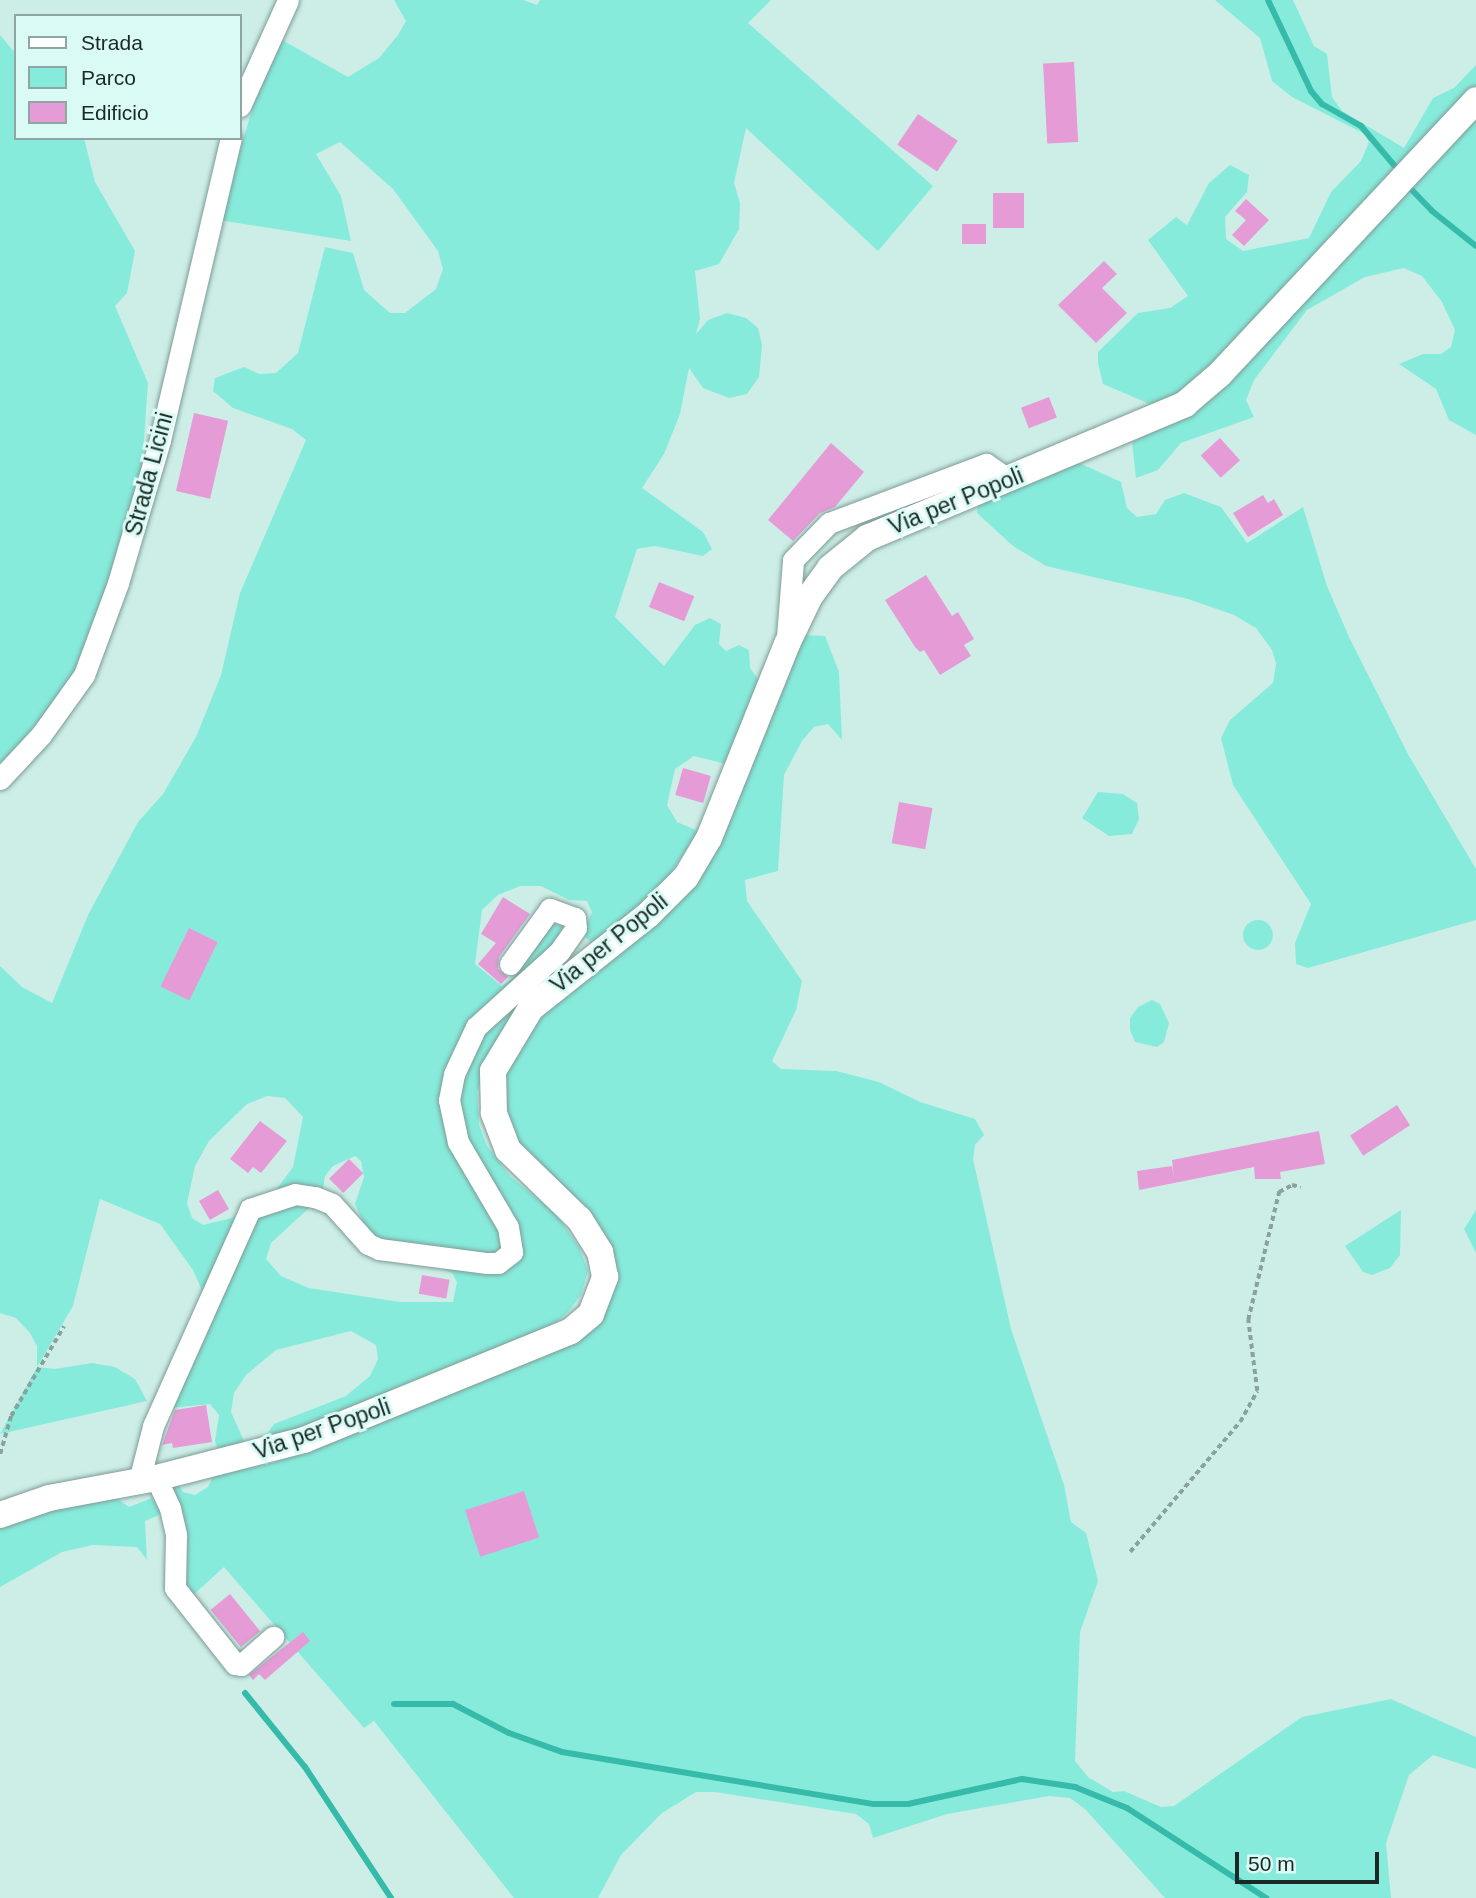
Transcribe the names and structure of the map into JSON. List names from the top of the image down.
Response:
{
  "streets": {
    "main road": ["Via per Popoli"],
    "street": ["Strada Licini"]
  },
  "legend": ["Strada", "Parco", "Edificio"],
  "scale_bar": "50 m"
}
